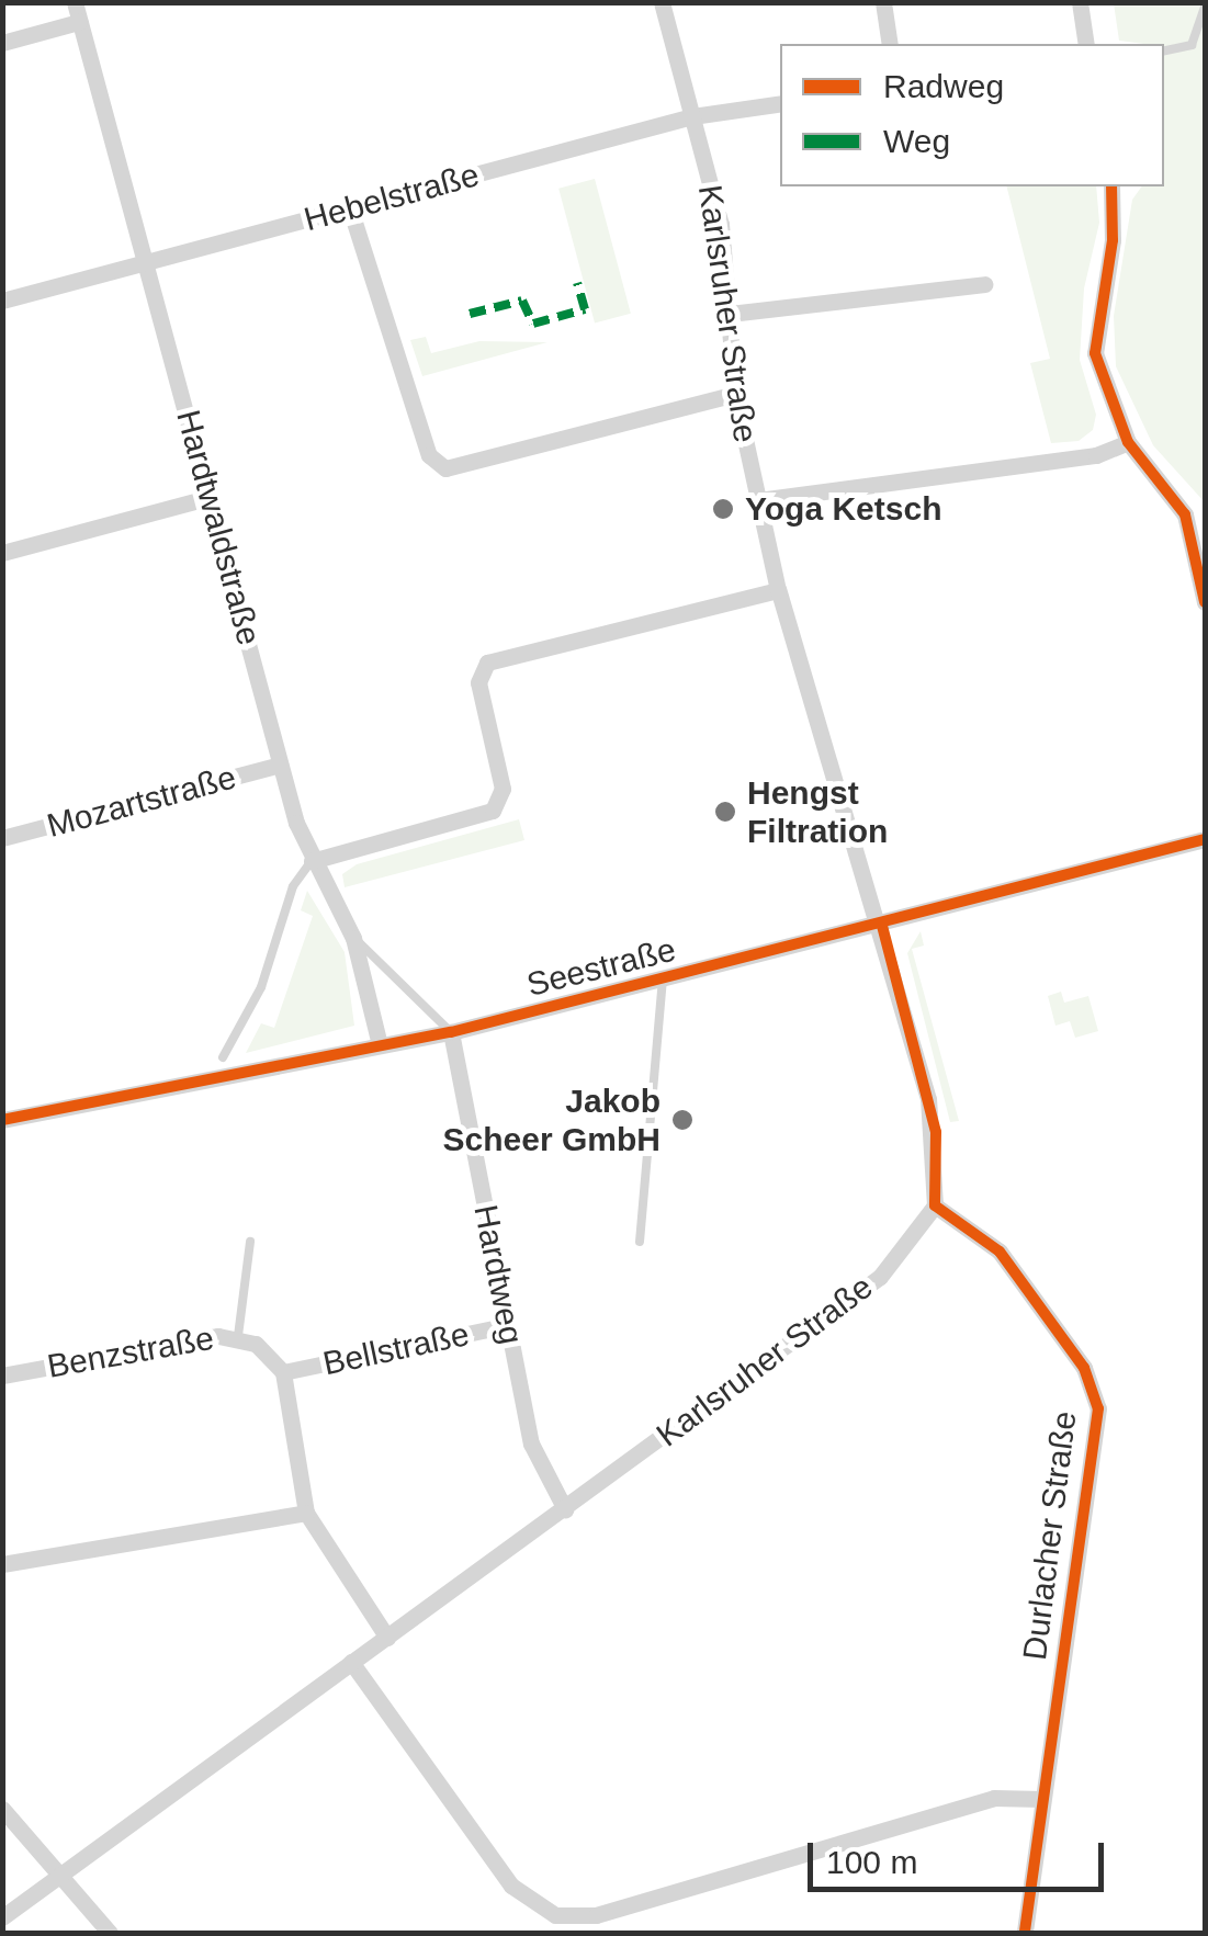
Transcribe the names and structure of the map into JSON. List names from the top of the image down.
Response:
{
  "streets": {
    "street": [
      "Hebelstraße",
      "Karlsruher Straße",
      "Hardtwaldstraße",
      "Mozartstraße",
      "Seestraße",
      "Hardtweg",
      "Bellstraße",
      "Benzstraße",
      "Durlacher Straße"
    ]
  },
  "crossings": [
    ["Hebelstraße", "Karlsruher Straße"],
    ["Hebelstraße", "Hardtwaldstraße"],
    ["Karlsruher Straße", "Seestraße"],
    ["Karlsruher Straße", "Hardtweg"],
    ["Karlsruher Straße", "Durlacher Straße"],
    ["Hardtwaldstraße", "Mozartstraße"],
    ["Hardtwaldstraße", "Seestraße"],
    ["Seestraße", "Hardtweg"],
    ["Hardtweg", "Bellstraße"],
    ["Bellstraße", "Benzstraße"]
  ],
  "places": ["Yoga Ketsch", "Hengst Filtration", "Jakob Scheer GmbH"],
  "legend": ["Radweg", "Weg"],
  "scale_bar": "100 m"
}
